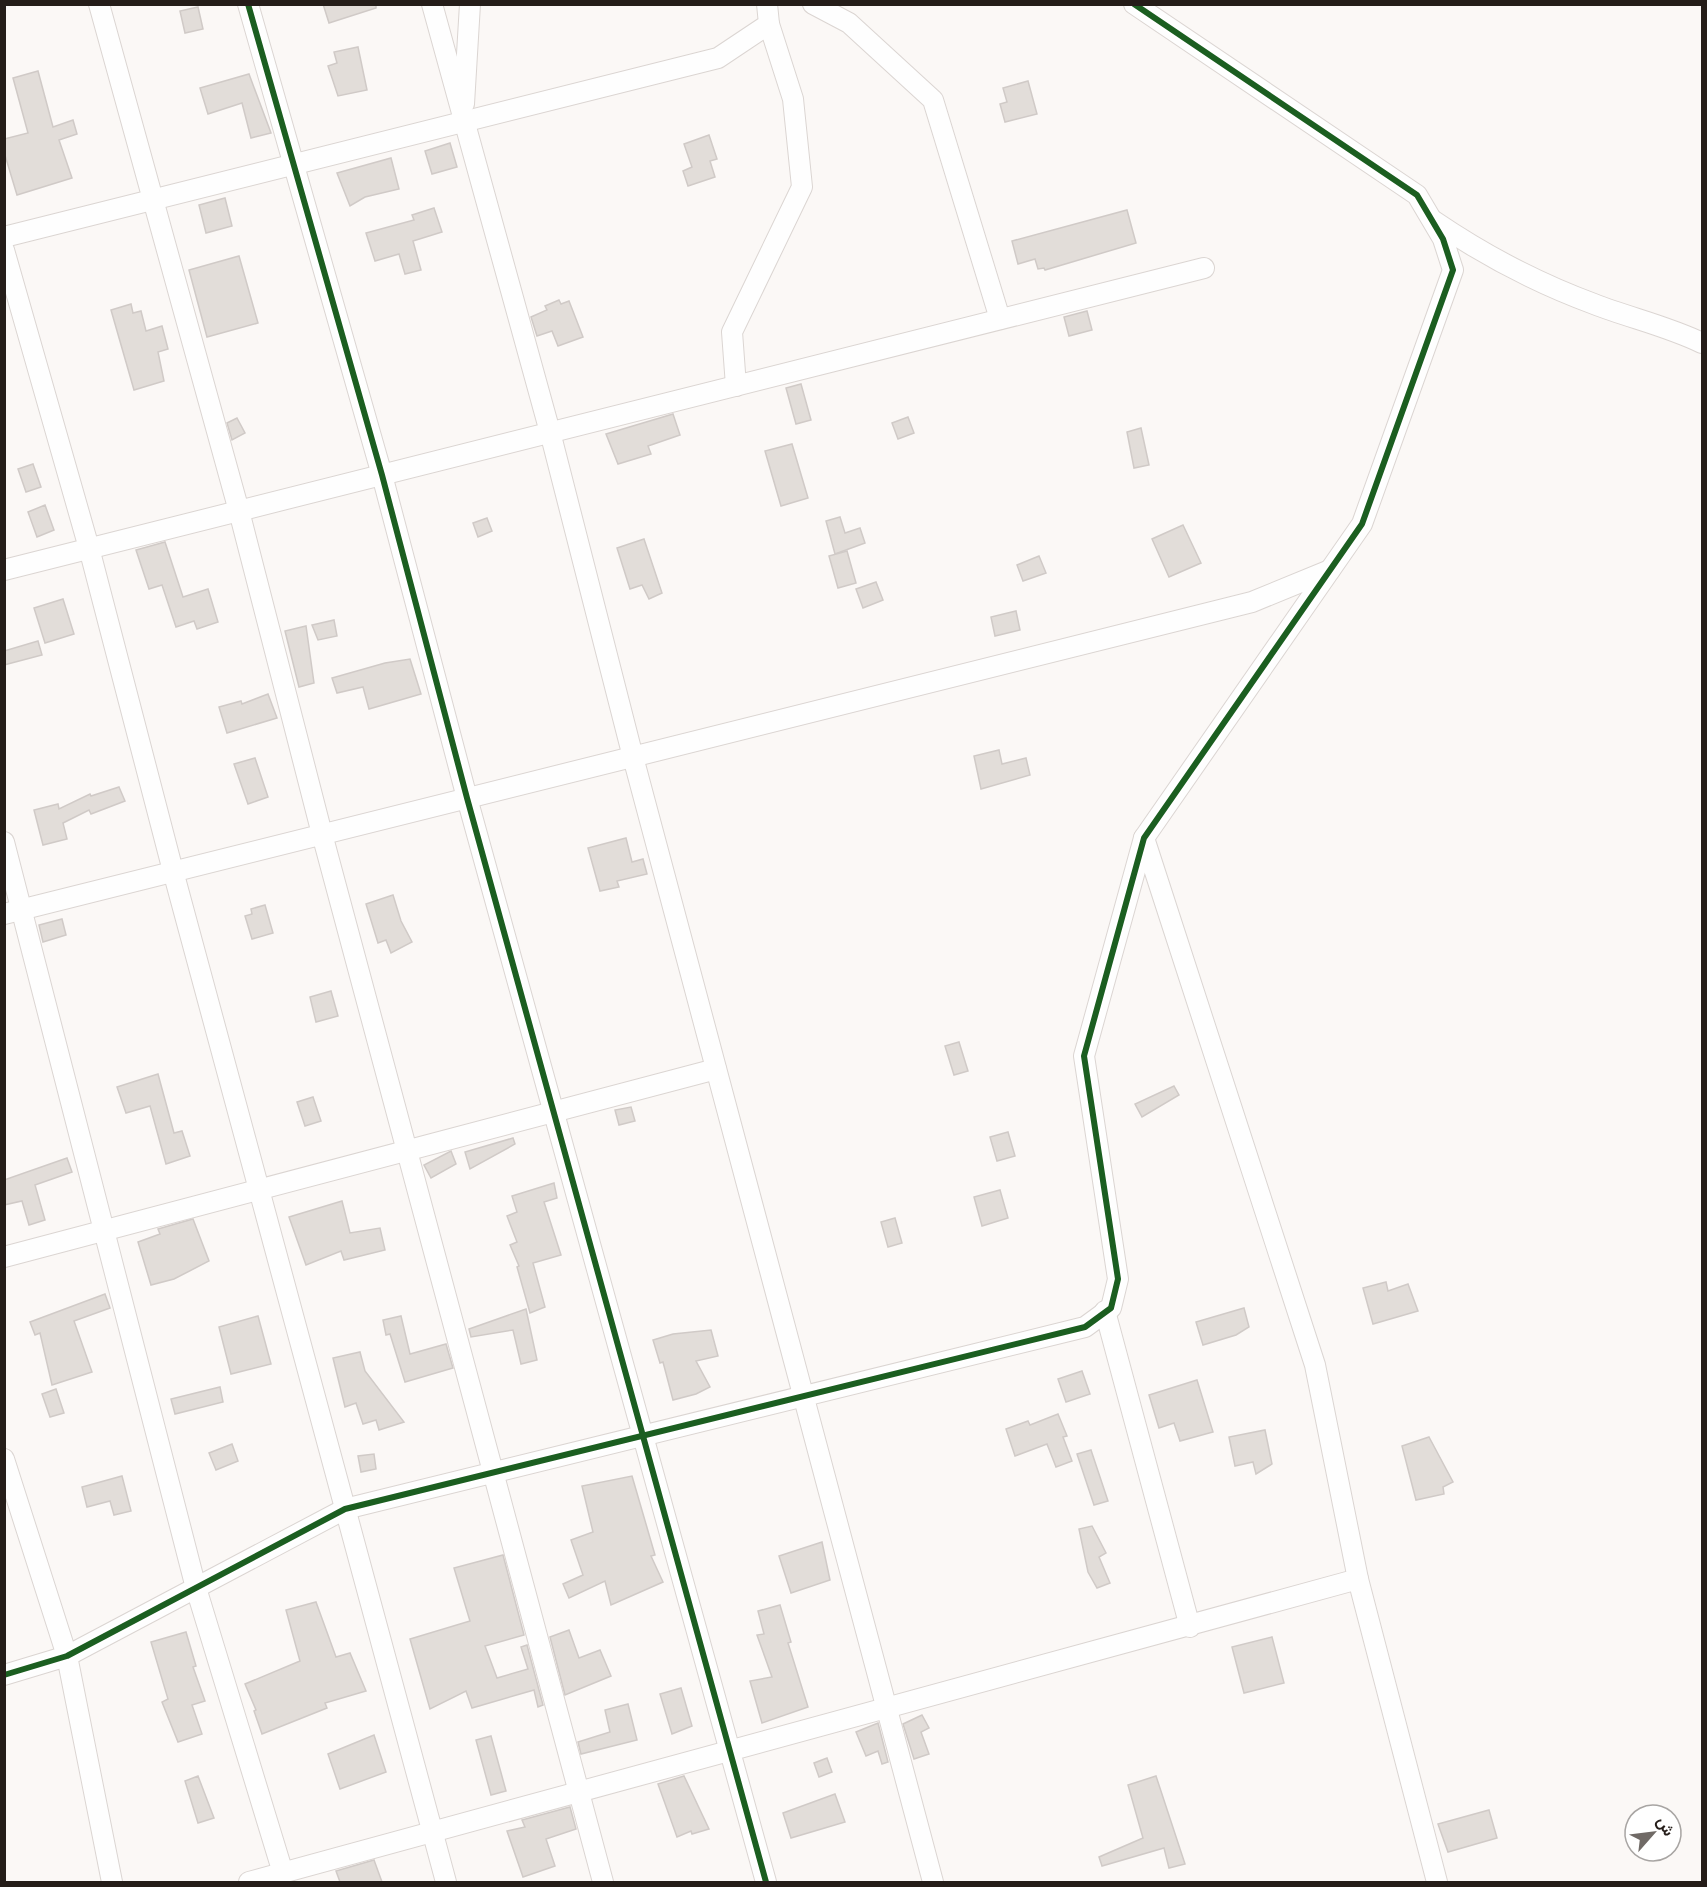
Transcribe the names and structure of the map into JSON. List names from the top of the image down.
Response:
{
  "north": "top right"
}
